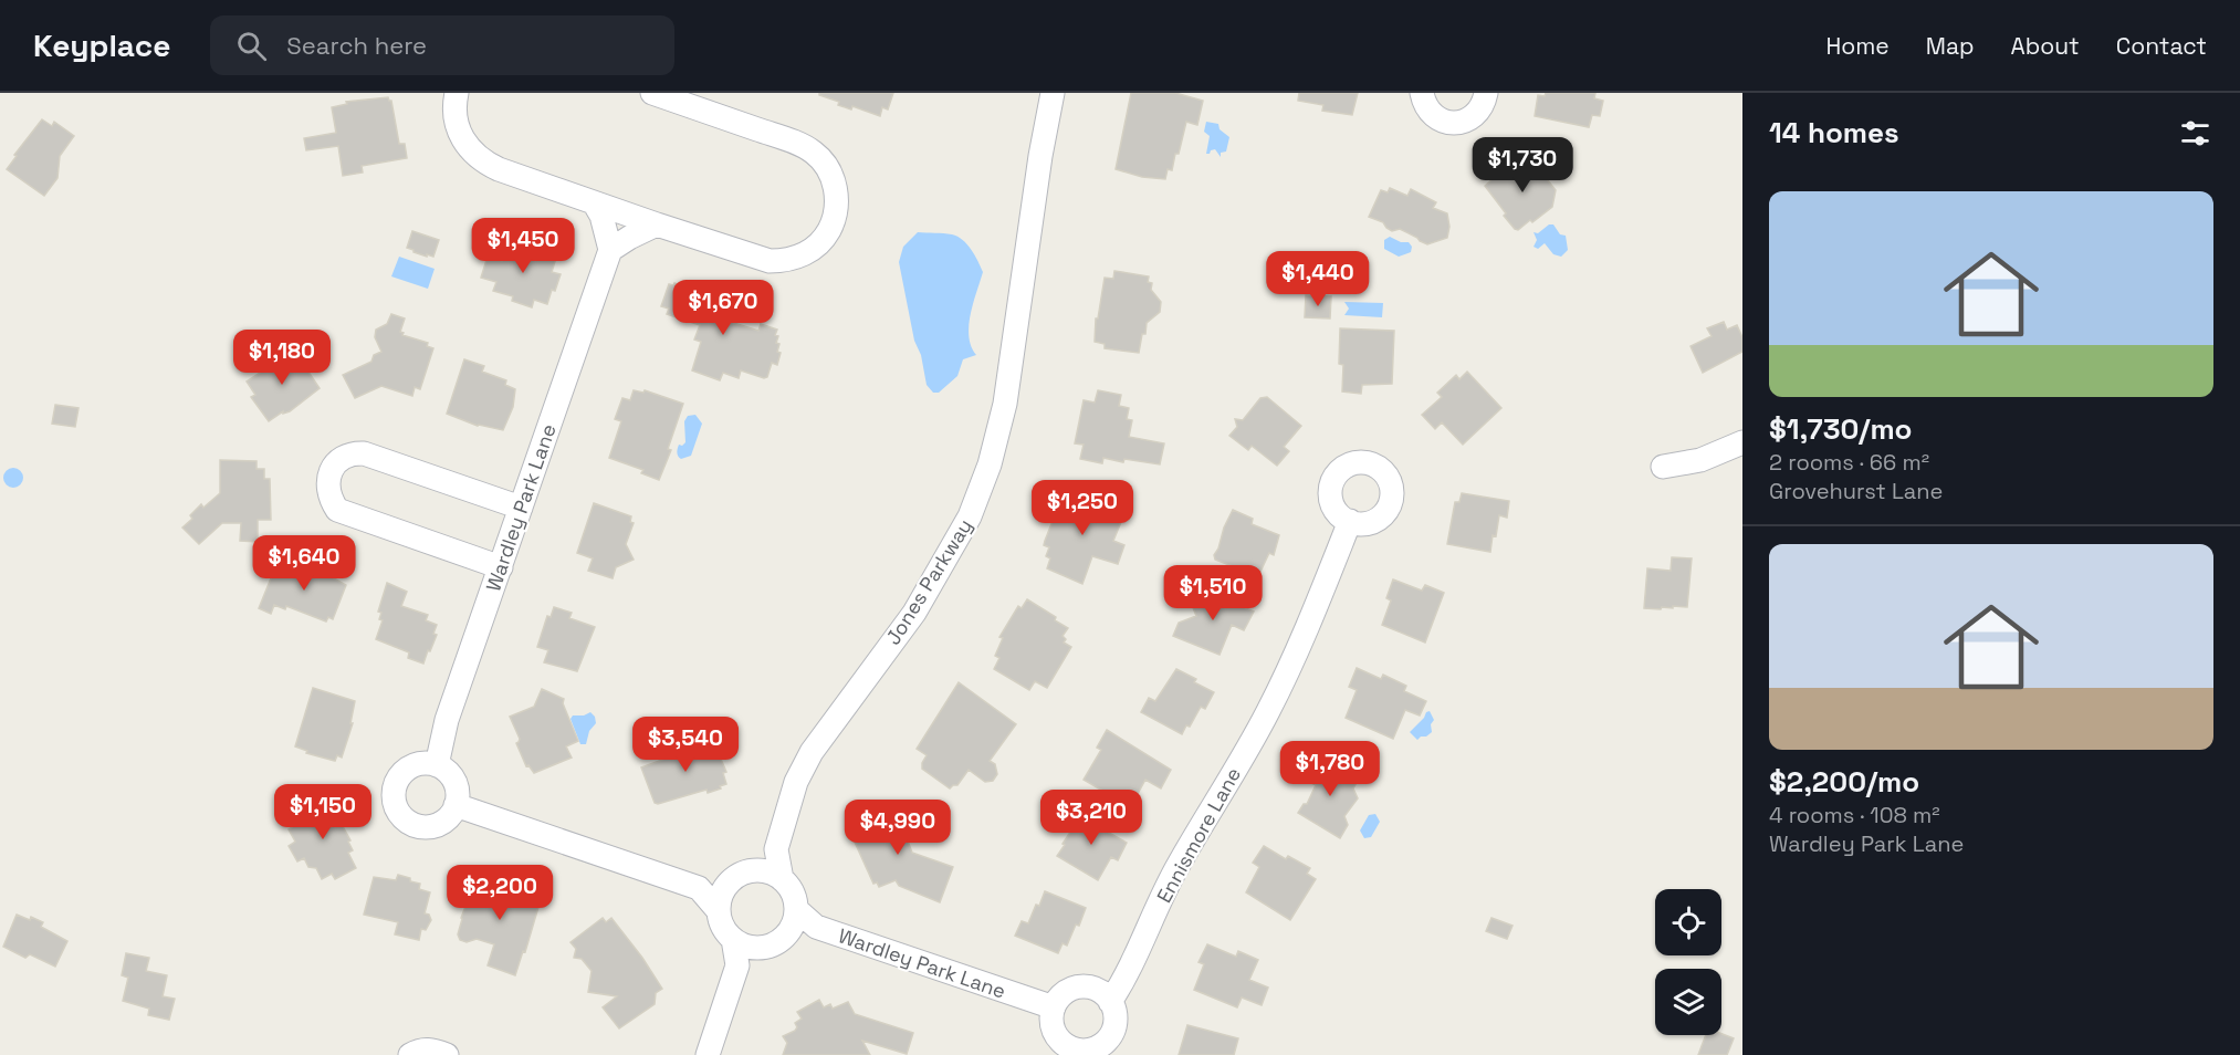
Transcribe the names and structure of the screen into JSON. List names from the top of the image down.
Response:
{
  "streets": {
    "street": ["Wardley Park Lane", "Jones Parkway", "Ennismore Lane"]
  },
  "crossings": [
    ["Wardley Park Lane", "Jones Parkway"],
    ["Wardley Park Lane", "Ennismore Lane"]
  ],
  "page": {
    "header": "Keyplace",
    "search": "Search here",
    "nav": [
      "Home",
      "Map",
      "About",
      "Contact"
    ],
    "heading": "14 homes",
    "price": [
      "$1,730",
      "$1,450",
      "$1,440",
      "$1,670",
      "$1,180",
      "$1,250",
      "$1,640",
      "$1,510",
      "$3,540",
      "$1,780",
      "$1,150",
      "$3,210",
      "$4,990",
      "$2,200"
    ],
    "list": [
      {
        "name": "$1,730/mo",
        "note": "2 rooms · 66 m² · Grovehurst Lane"
      },
      {
        "name": "$2,200/mo",
        "note": "4 rooms · 108 m² · Wardley Park Lane"
      }
    ]
  }
}
